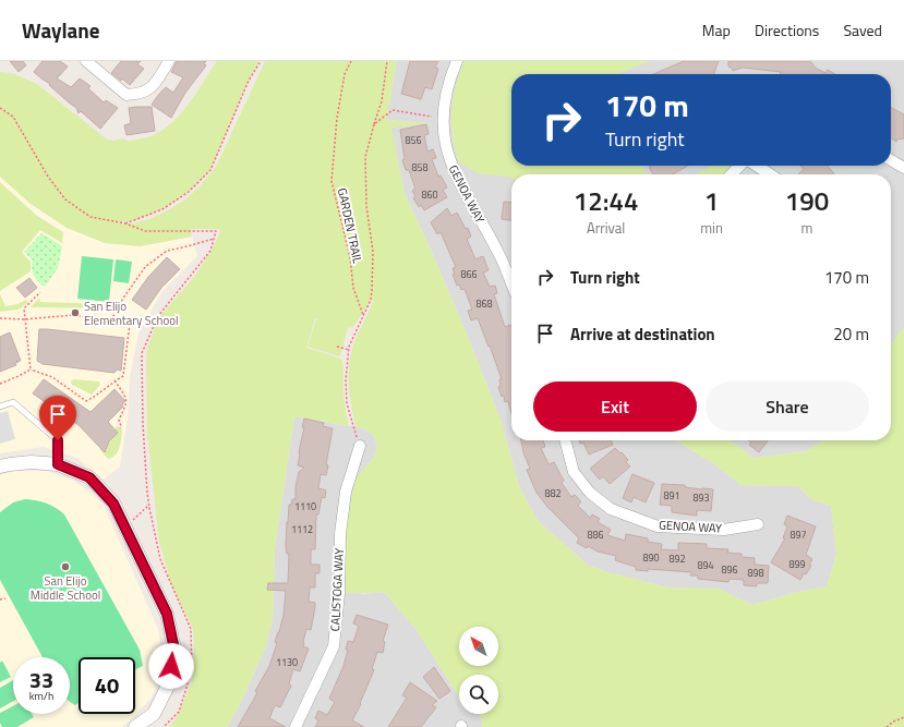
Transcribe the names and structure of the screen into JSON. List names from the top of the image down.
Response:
{
  "streets": {
    "street": ["GENOA WAY", "CALISTOGA WAY"],
    "path": ["GARDEN TRAIL"]
  },
  "places": ["San Elijo Elementary School", "San Elijo Middle School"],
  "house_numbers": [
    "856",
    "858",
    "860",
    "866",
    "868",
    "882",
    "891",
    "893",
    "1110",
    "1112",
    "886",
    "897",
    "890",
    "892",
    "899",
    "894",
    "896",
    "898",
    "1130"
  ],
  "north": "top left",
  "page": {
    "header": "Waylane",
    "nav": ["Map", "Directions", "Saved"],
    "turn": ["170 m", "Turn right"],
    "eta": [
      "12:44",
      "Arrival",
      "1",
      "min",
      "190",
      "m"
    ],
    "list": [
      {
        "name": "Turn right",
        "value": "170 m"
      },
      {
        "name": "Arrive at destination",
        "value": "20 m"
      }
    ],
    "buttons": ["Exit", "Share"],
    "speed": "33 km/h",
    "limit": "40"
  }
}
